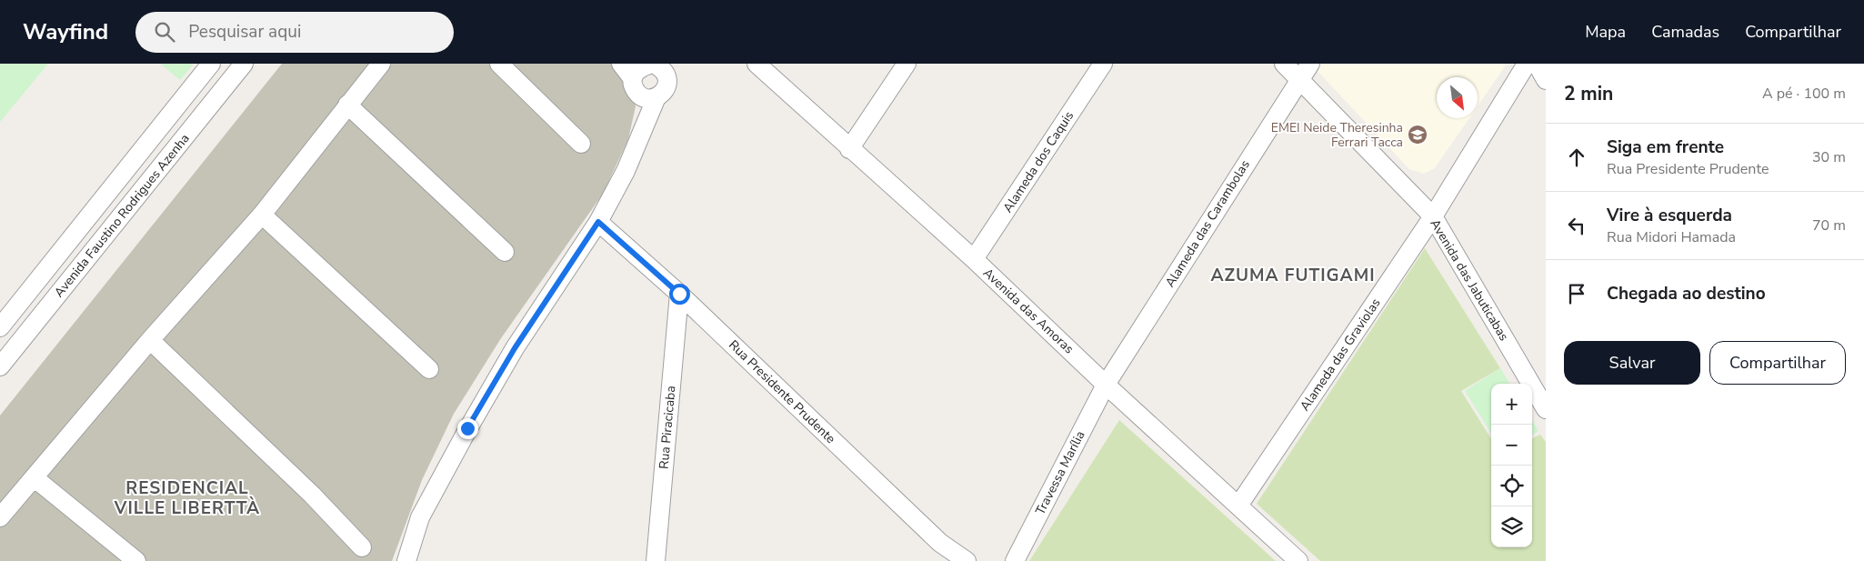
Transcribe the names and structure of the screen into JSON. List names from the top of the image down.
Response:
{
  "streets": {
    "street": [
      "Alameda dos Caquis",
      "Avenida Faustino Rodrigues Azenha",
      "Alameda das Carambolas",
      "Avenida das Jabuticabas",
      "Avenida das Amoras",
      "Alameda das Graviolas",
      "Rua Presidente Prudente",
      "Rua Piracicaba",
      "Travessa Marília"
    ]
  },
  "crossings": [
    ["Alameda dos Caquis", "Avenida das Amoras"],
    ["Alameda das Carambolas", "Avenida das Jabuticabas"],
    ["Alameda das Carambolas", "Avenida das Amoras"],
    ["Alameda das Carambolas", "Travessa Marília"],
    ["Avenida das Jabuticabas", "Alameda das Graviolas"],
    ["Avenida das Amoras", "Alameda das Graviolas"],
    ["Avenida das Amoras", "Travessa Marília"],
    ["Rua Presidente Prudente", "Rua Piracicaba"]
  ],
  "districts": ["AZUMA FUTIGAMI", "RESIDENCIAL VILLE LIBERTTÀ"],
  "places": {
    "school or university": ["EMEI Neide Theresinha Ferrari Tacca"]
  },
  "north": "bottom right",
  "page": {
    "header": "Wayfind",
    "search": "Pesquisar aqui",
    "nav": ["Mapa", "Camadas", "Compartilhar"],
    "heading": ["2 min", "A pé · 100 m"],
    "list": [
      ["Siga em frente", "Rua Presidente Prudente", "30 m"],
      ["Vire à esquerda", "Rua Midori Hamada", "70 m"],
      "Chegada ao destino"
    ],
    "buttons": ["Salvar", "Compartilhar"],
    "map_buttons": ["+", "−"]
  }
}
